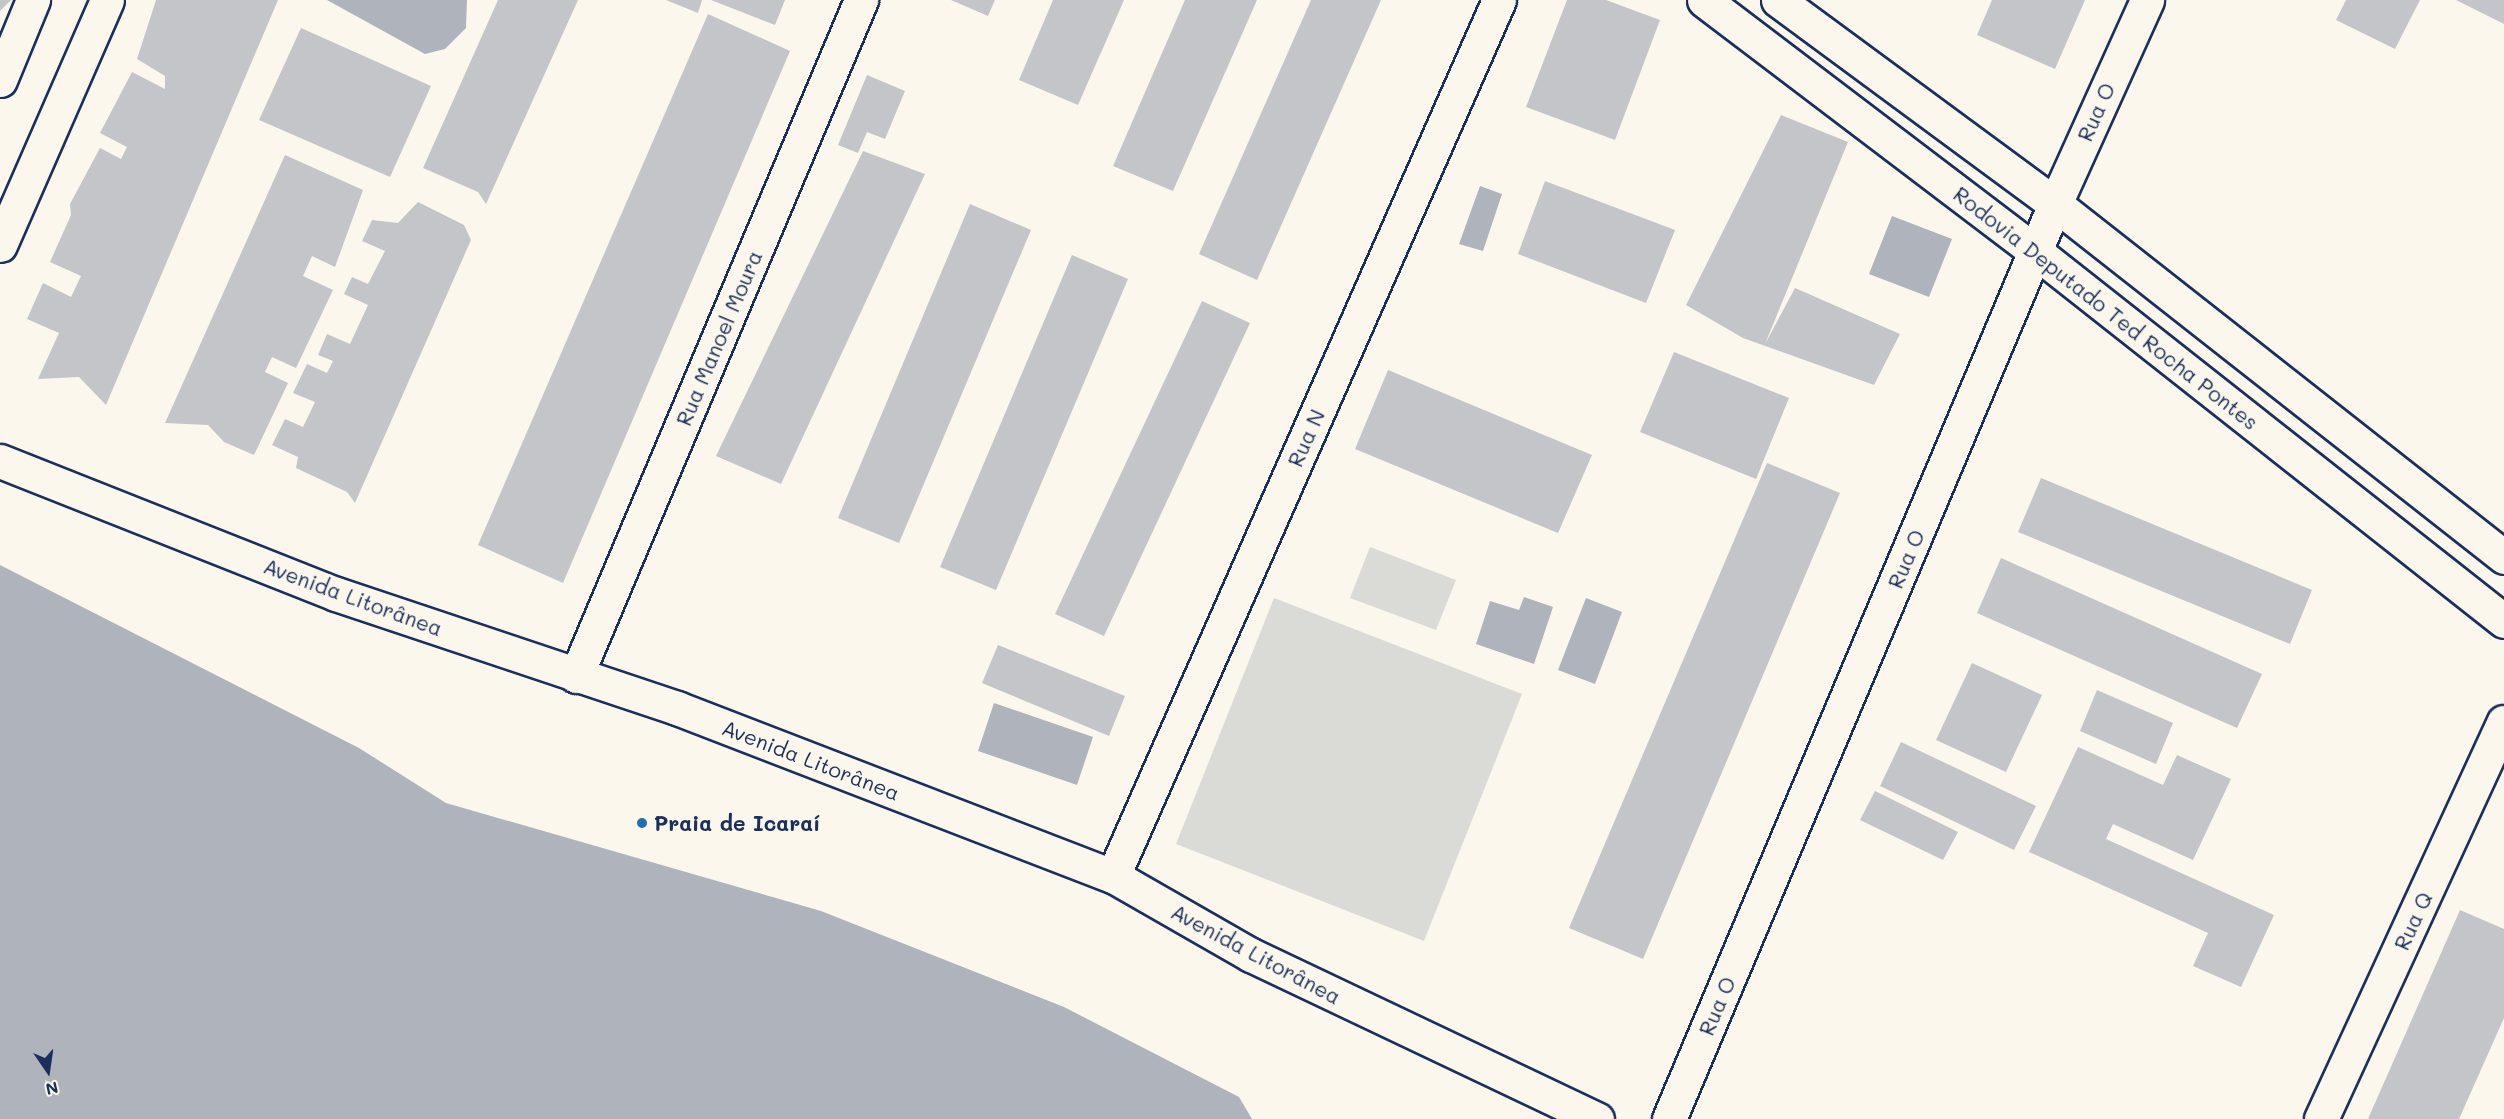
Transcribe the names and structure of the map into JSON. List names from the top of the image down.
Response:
{
  "streets": {
    "street": [
      "Rua O",
      "Rodovia Deputado Ted Rocha Pontes",
      "Rua Manoel Moura",
      "Rua N",
      "Avenida Litorânea",
      "Rua Q"
    ]
  },
  "crossings": [
    ["Rua O", "Rodovia Deputado Ted Rocha Pontes"],
    ["Rua Manoel Moura", "Avenida Litorânea"],
    ["Rua N", "Avenida Litorânea"]
  ],
  "places": ["Praia de Icaraí"],
  "north": "bottom"
}
